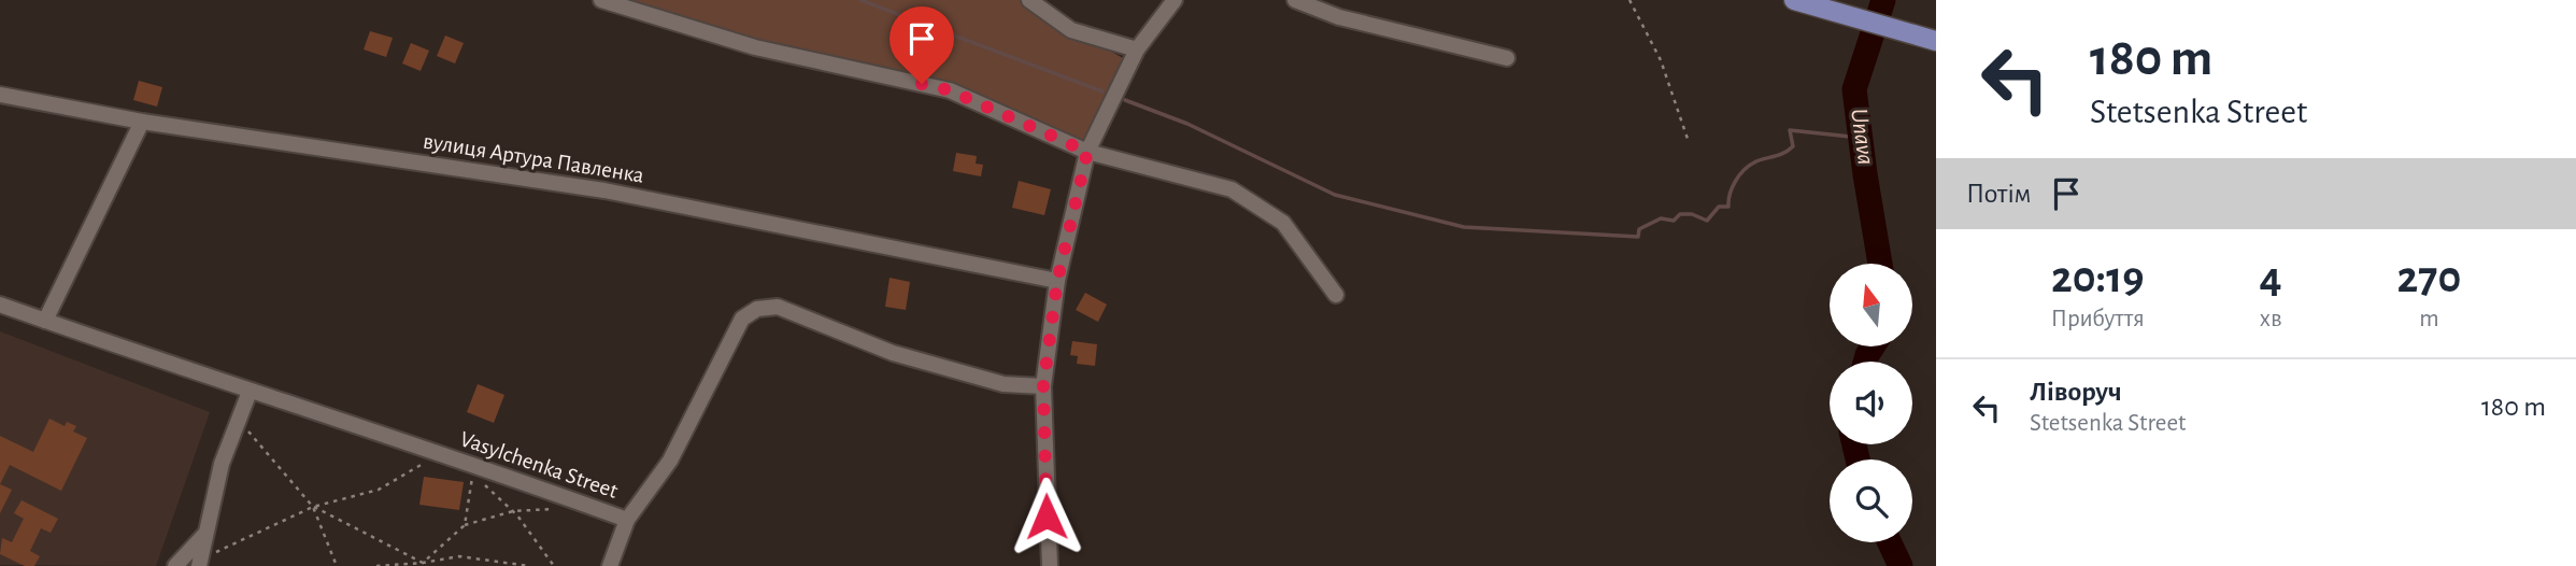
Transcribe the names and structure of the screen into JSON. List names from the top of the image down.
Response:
{
  "streets": {
    "street": ["вулиця Артура Павленка", "Vasylchenka Street"]
  },
  "water": ["Unava"],
  "north": "top",
  "page": {
    "turn": ["180 m", "Stetsenka Street"],
    "then": "Потім",
    "eta": [
      "20:19",
      "Прибуття",
      "4",
      "хв",
      "270",
      "m"
    ],
    "list": [
      {
        "name": "Ліворуч",
        "note": "Stetsenka Street",
        "value": "180 m"
      }
    ]
  }
}
